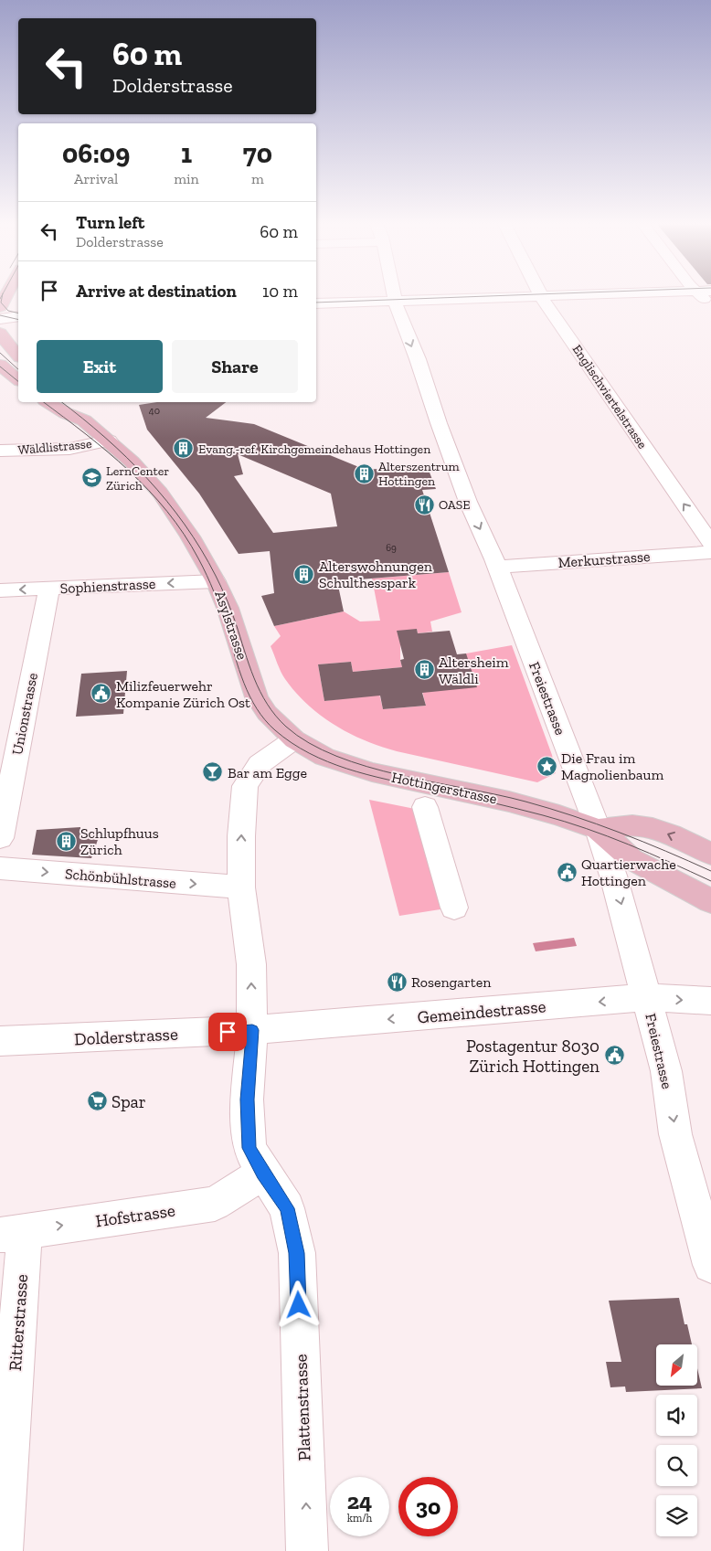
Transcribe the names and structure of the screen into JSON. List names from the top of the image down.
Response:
{
  "streets": {
    "main road": ["Asylstrasse", "Hottingerstrasse"],
    "street": [
      "Englischviertelstrasse",
      "Wäldlistrasse",
      "Merkurstrasse",
      "Sophienstrasse",
      "Freiestrasse",
      "Unionstrasse",
      "Schönbühlstrasse",
      "Gemeindestrasse",
      "Dolderstrasse",
      "Hofstrasse",
      "Ritterstrasse",
      "Plattenstrasse"
    ]
  },
  "crossings": [
    ["Wäldlistrasse", "Asylstrasse"],
    ["Merkurstrasse", "Freiestrasse"],
    ["Sophienstrasse", "Asylstrasse"],
    ["Sophienstrasse", "Unionstrasse"],
    ["Asylstrasse", "Hottingerstrasse"],
    ["Freiestrasse", "Hottingerstrasse"],
    ["Freiestrasse", "Gemeindestrasse"],
    ["Gemeindestrasse", "Dolderstrasse"],
    ["Gemeindestrasse", "Plattenstrasse"],
    ["Dolderstrasse", "Plattenstrasse"],
    ["Hofstrasse", "Ritterstrasse"],
    ["Hofstrasse", "Plattenstrasse"]
  ],
  "one_way": [
    "Englischviertelstrasse",
    "Sophienstrasse",
    "Freiestrasse",
    "Schönbühlstrasse",
    "Hofstrasse",
    "Plattenstrasse"
  ],
  "places": {
    "building": [
      "Evang.-ref. Kirchgemeindehaus Hottingen",
      "Alterszentrum Hottingen",
      "Alterswohnungen Schulthesspark",
      "Altersheim Wäldli",
      "Schlupfhuus Zürich"
    ],
    "school or university": ["LernCenter Zürich"],
    "restaurant": ["OASE", "Rosengarten"],
    "public building": ["Milizfeuerwehr Kompanie Zürich Ost", "Quartierwache Hottingen", "Postagentur 8030 Zürich Hottingen"],
    "place": ["Die Frau im Magnolienbaum"],
    "bar": ["Bar am Egge"],
    "supermarket": ["Spar"]
  },
  "house_numbers": ["40", "69"],
  "north": "bottom left",
  "page": {
    "turn": ["60 m", "Dolderstrasse"],
    "eta": [
      "06:09",
      "Arrival",
      "1",
      "min",
      "70",
      "m"
    ],
    "list": [
      {
        "name": "Turn left",
        "note": "Dolderstrasse",
        "value": "60 m"
      },
      {
        "name": "Arrive at destination",
        "value": "10 m"
      }
    ],
    "buttons": ["Exit", "Share"],
    "speed": "24 km/h",
    "limit": "30"
  }
}
